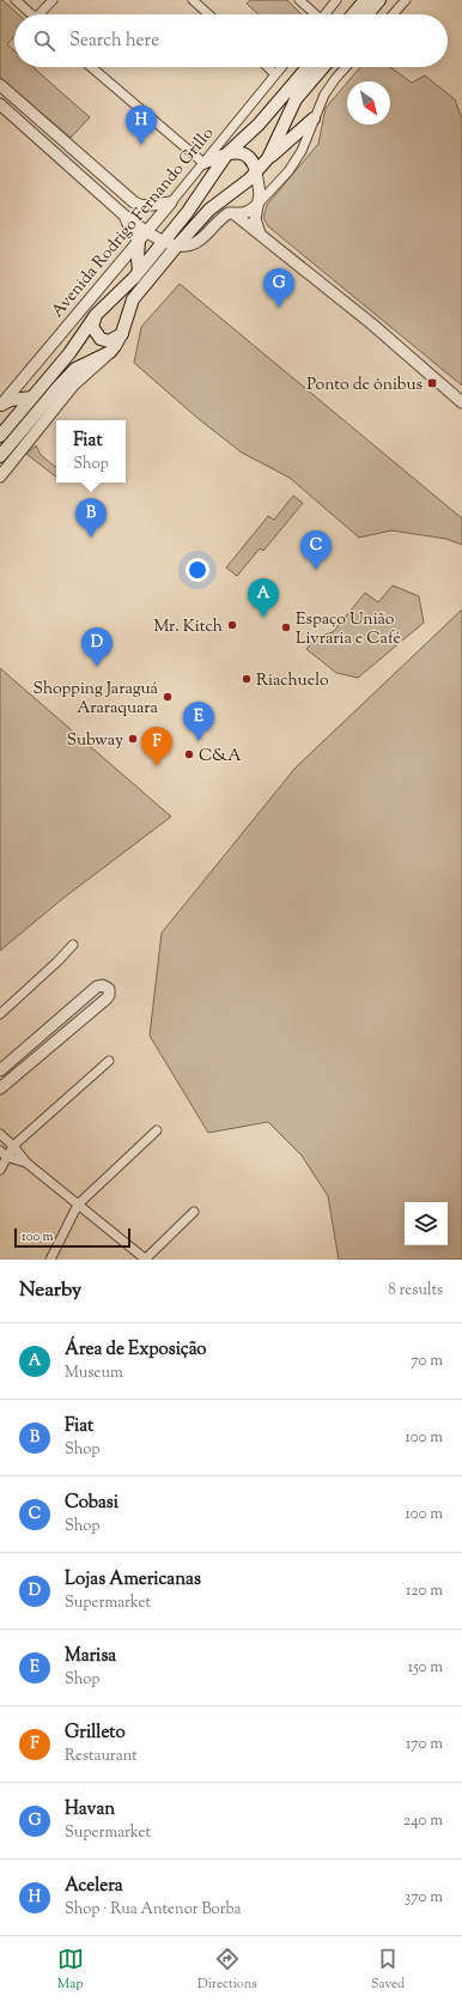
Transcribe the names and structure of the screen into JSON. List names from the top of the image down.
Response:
{
  "streets": {
    "street": ["Avenida Rodrigo Fernando Grillo"]
  },
  "places": {
    "transit": ["Ponto de ônibus"],
    "other": [
      "Mr. Kitch",
      "Espaço União Livraria e Café",
      "Riachuelo",
      "Shopping Jaraguá Araraquara",
      "Subway",
      "C&A"
    ]
  },
  "scale_bar": "100 m",
  "north": "bottom right",
  "page": {
    "search": "Search here",
    "pins": [
      "H",
      "G",
      "B",
      "C",
      "A",
      "D",
      "E",
      "F"
    ],
    "popup": ["Fiat", "Shop"],
    "scale": "100 m",
    "heading": ["Nearby", "8 results"],
    "list": [
      {
        "mark": "A",
        "name": "Área de Exposição",
        "note": "Museum",
        "value": "70 m"
      },
      {
        "mark": "B",
        "name": "Fiat",
        "note": "Shop",
        "value": "100 m"
      },
      {
        "mark": "C",
        "name": "Cobasi",
        "note": "Shop",
        "value": "100 m"
      },
      {
        "mark": "D",
        "name": "Lojas Americanas",
        "note": "Supermarket",
        "value": "120 m"
      },
      {
        "mark": "E",
        "name": "Marisa",
        "note": "Shop",
        "value": "150 m"
      },
      {
        "mark": "F",
        "name": "Grilleto",
        "note": "Restaurant",
        "value": "170 m"
      },
      {
        "mark": "G",
        "name": "Havan",
        "note": "Supermarket",
        "value": "240 m"
      },
      {
        "mark": "H",
        "name": "Acelera",
        "note": "Shop · Rua Antenor Borba",
        "value": "370 m"
      }
    ],
    "nav": ["Map", "Directions", "Saved"]
  }
}
